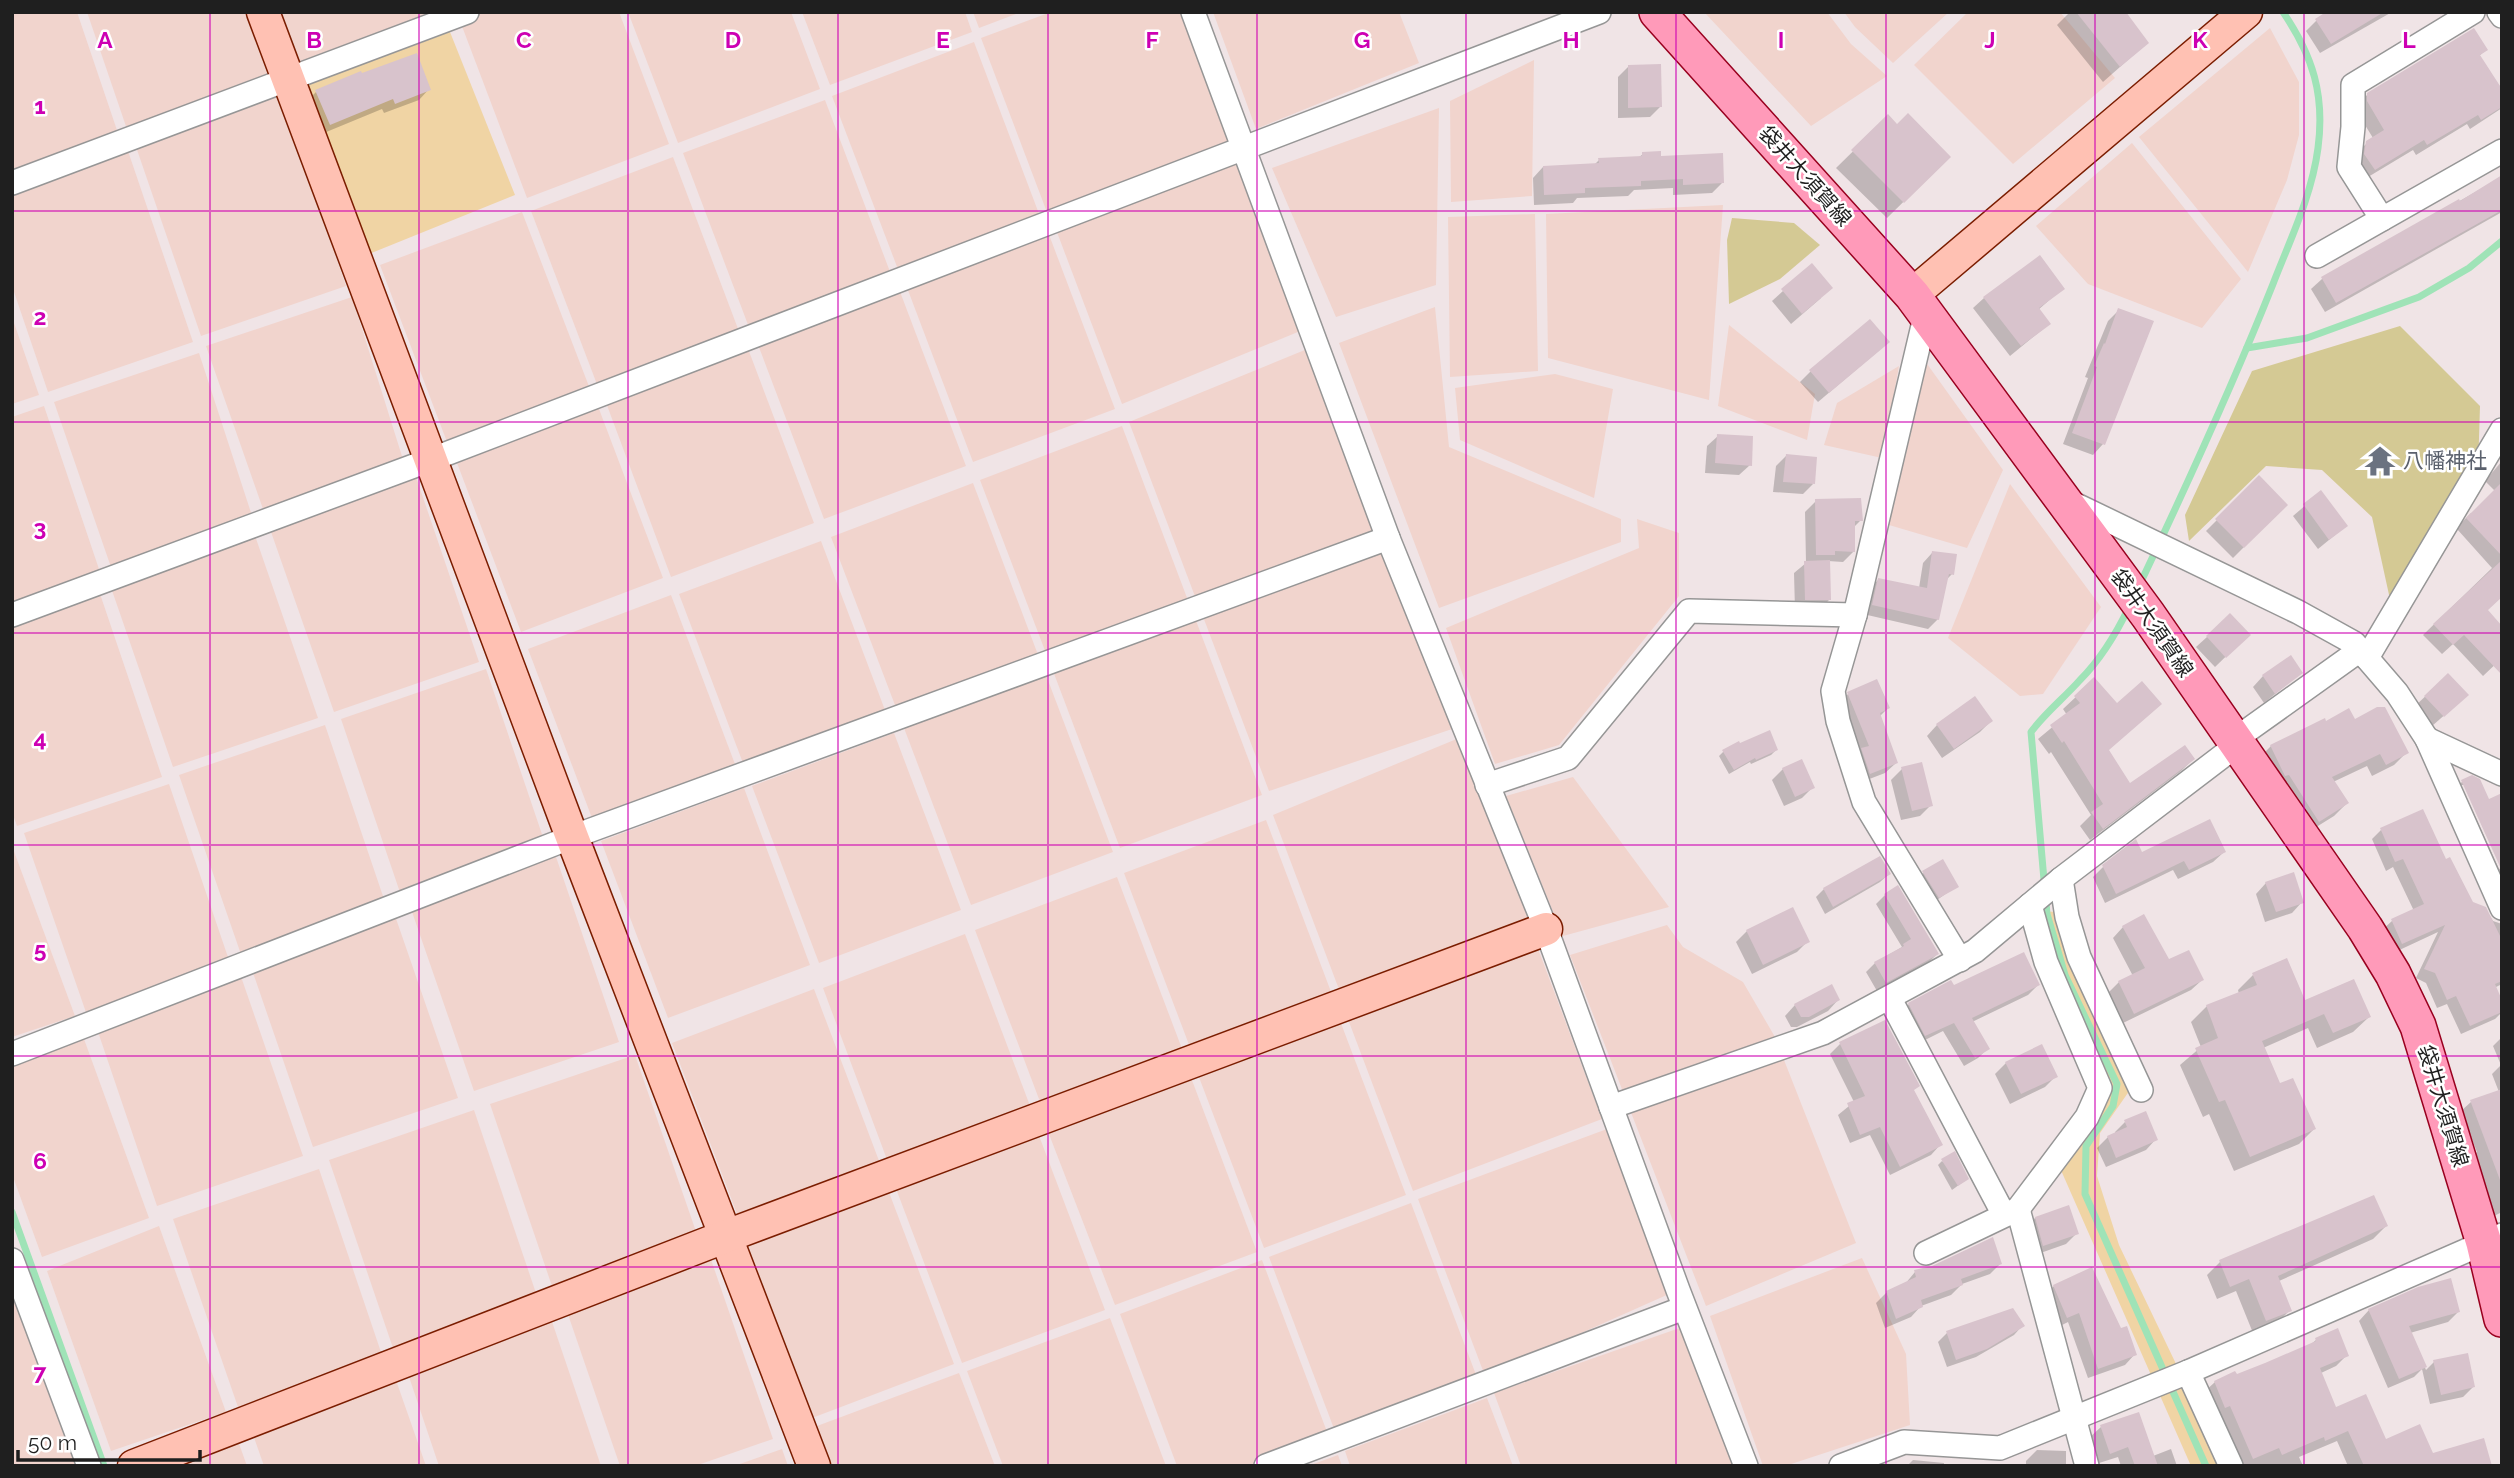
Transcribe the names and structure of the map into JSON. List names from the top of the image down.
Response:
{
  "streets": {
    "main road": ["袋井大須賀線"]
  },
  "places": {
    "temple": ["八幡神社"]
  },
  "scale_bar": "50 m",
  "grid": {
    "columns": [
      "A",
      "B",
      "C",
      "D",
      "E",
      "F",
      "G",
      "H",
      "I",
      "J",
      "K",
      "L"
    ],
    "rows": [
      "1",
      "2",
      "3",
      "4",
      "5",
      "6",
      "7"
    ]
  }
}
